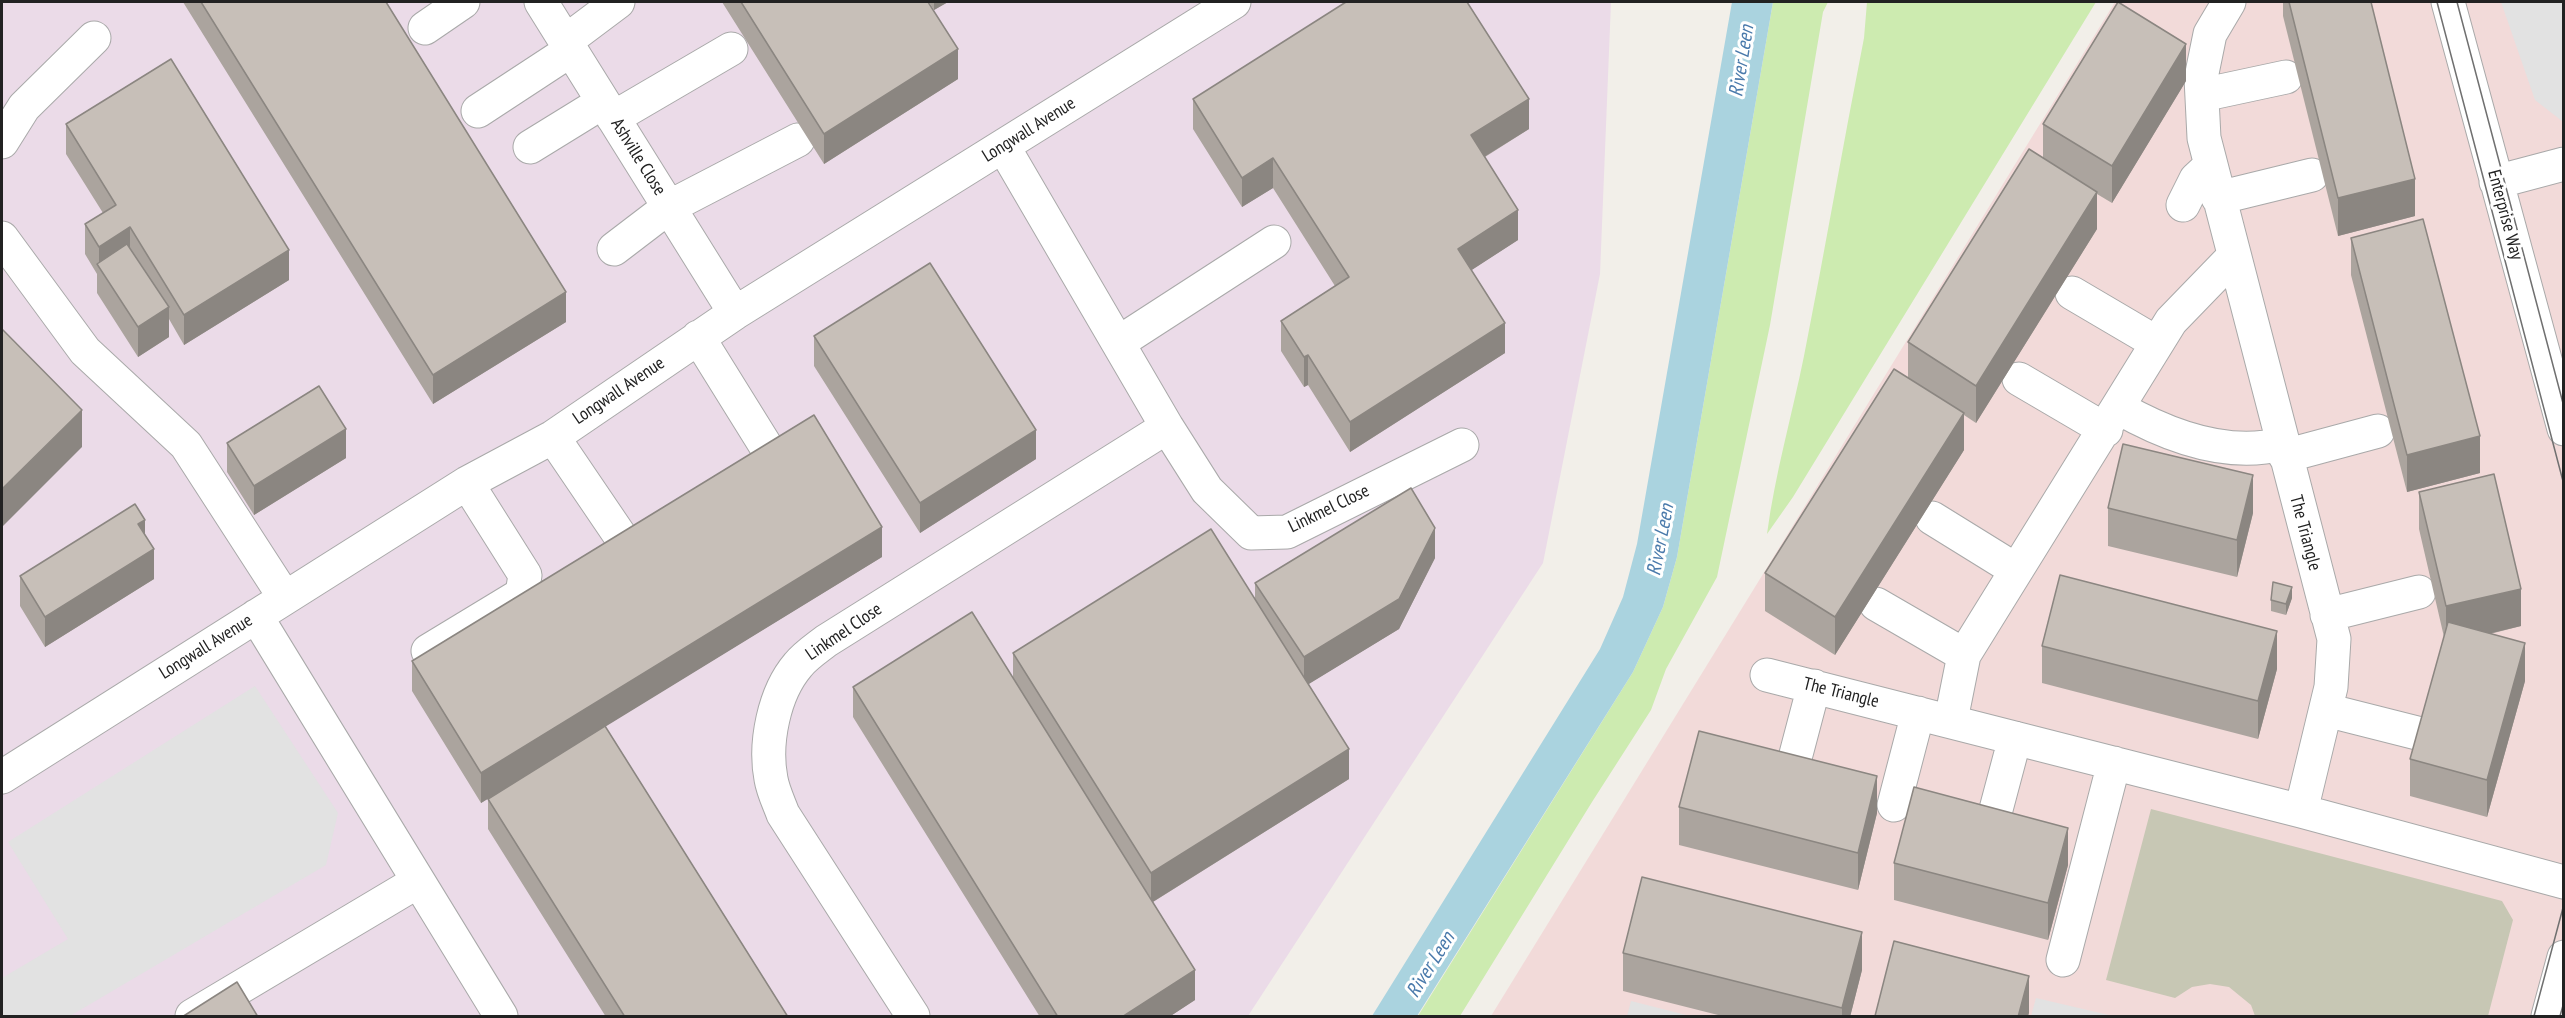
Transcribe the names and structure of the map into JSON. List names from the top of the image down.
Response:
{
  "streets": {
    "street": [
      "Longwall Avenue",
      "Ashville Close",
      "Enterprise Way",
      "Linkmel Close",
      "The Triangle"
    ]
  },
  "crossings": [
    ["Longwall Avenue", "Ashville Close"],
    ["Longwall Avenue", "Linkmel Close"]
  ],
  "water": ["River Leen"]
}
